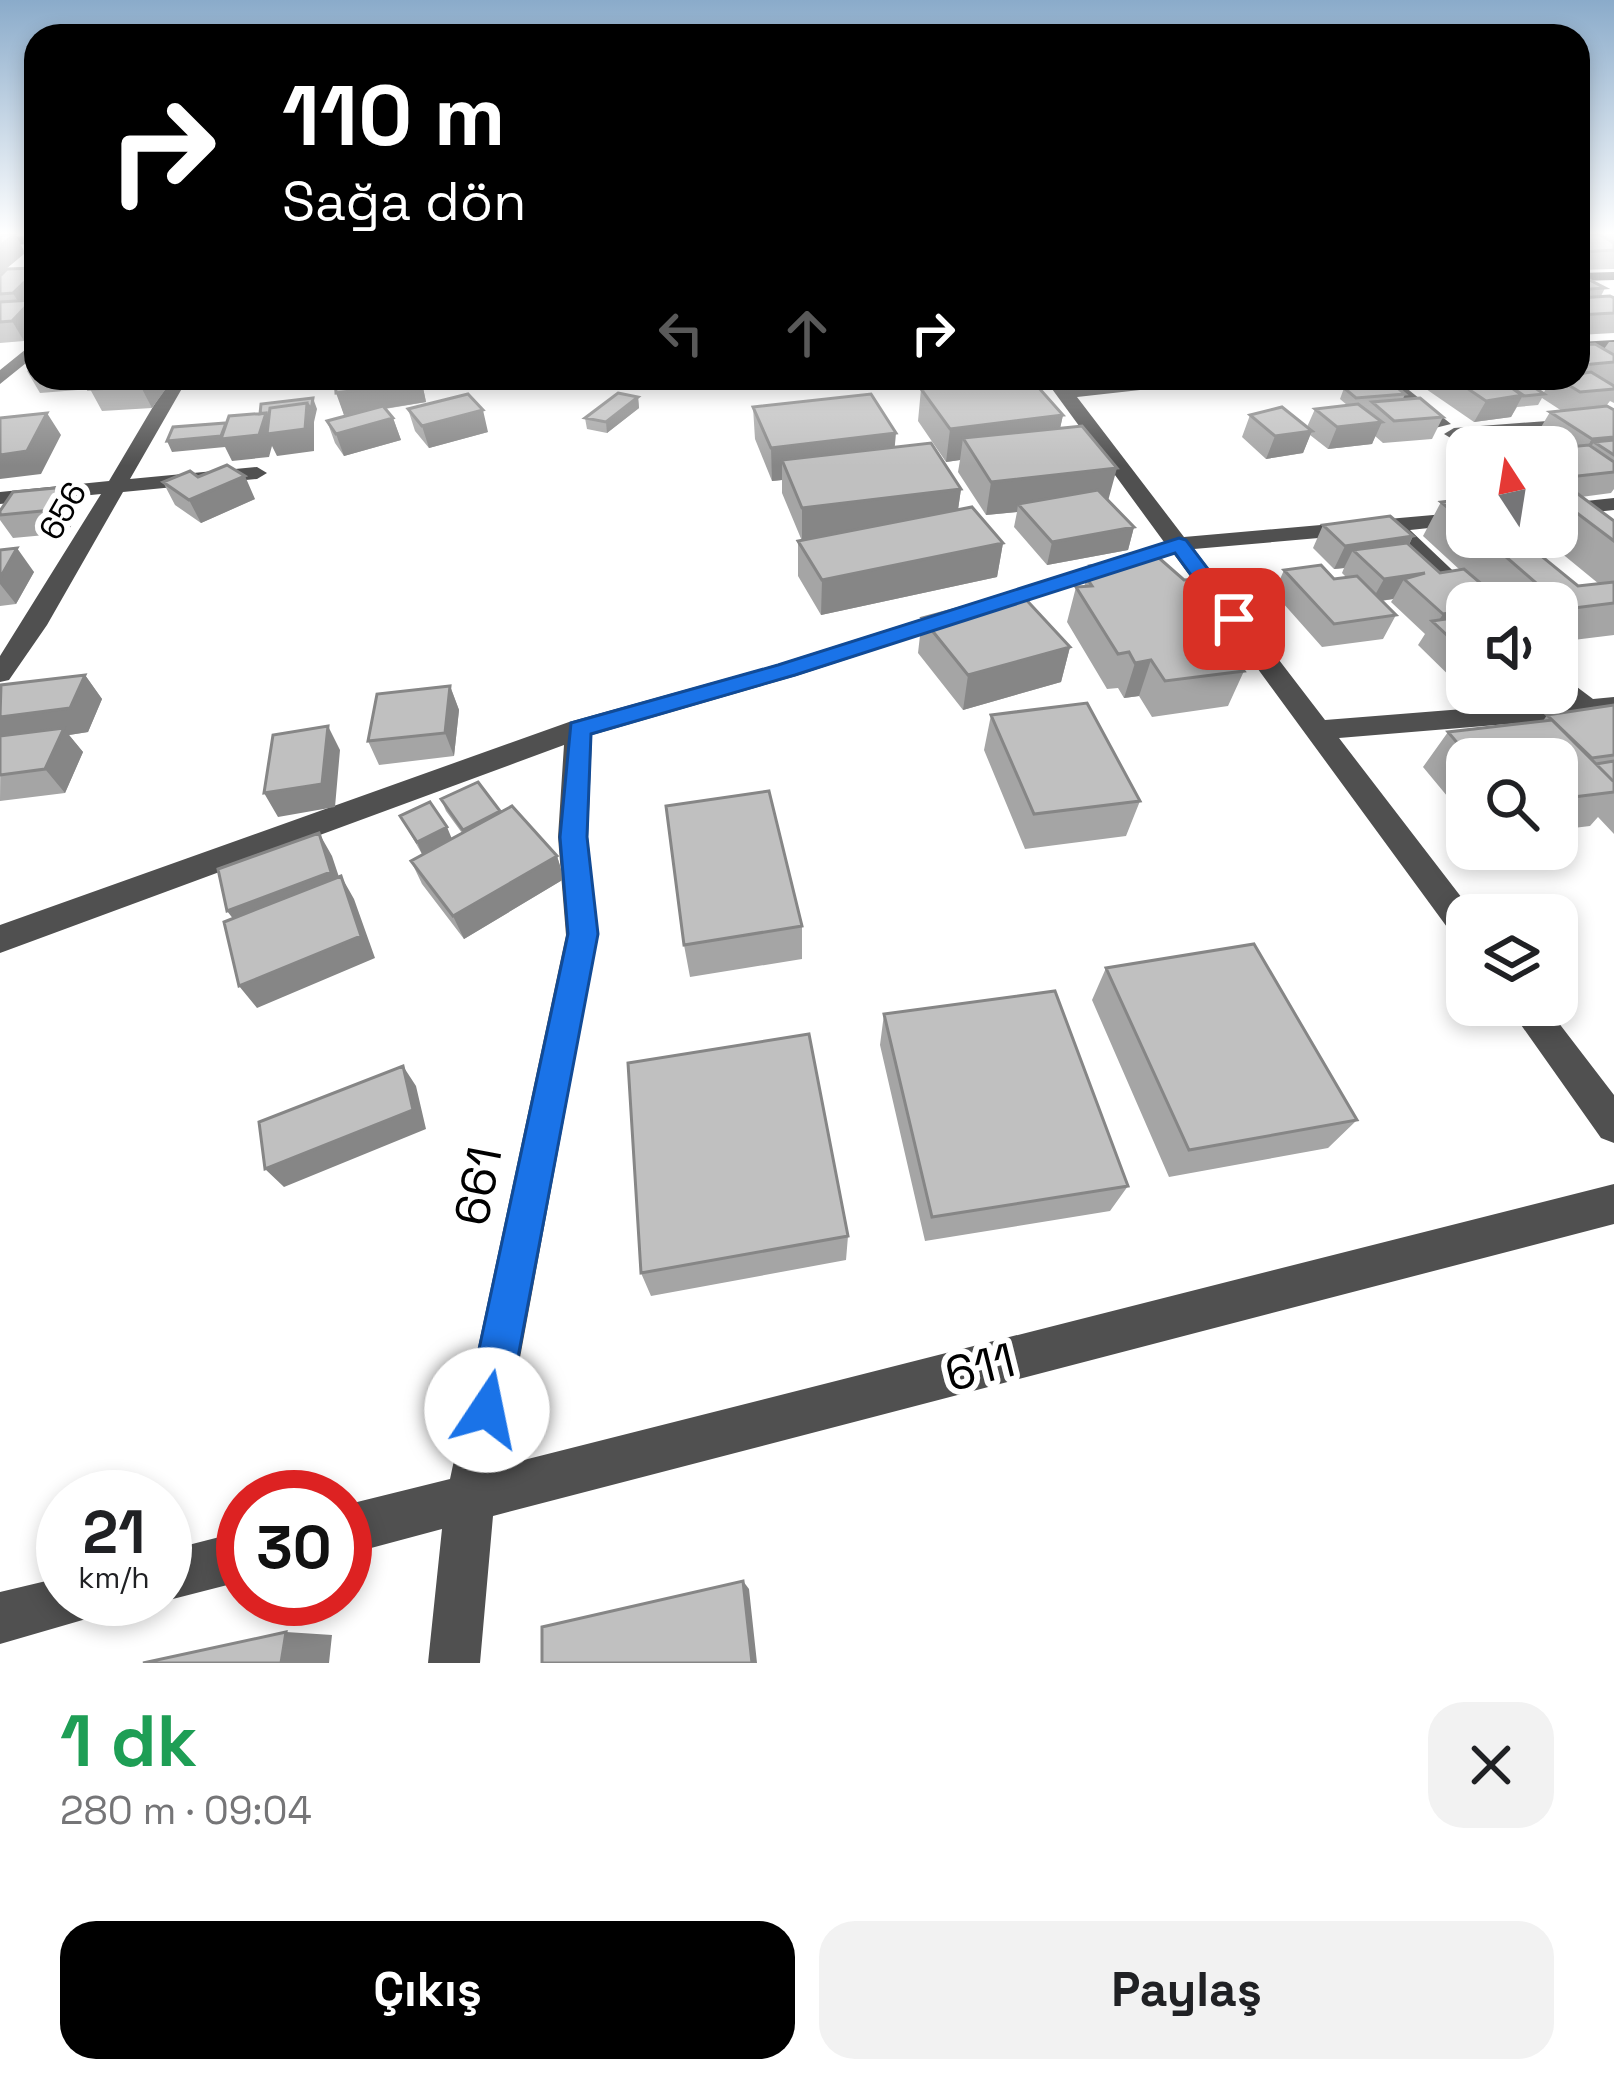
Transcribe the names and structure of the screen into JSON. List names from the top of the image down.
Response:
{
  "streets": {
    "street": ["656", "661", "611"]
  },
  "crossings": [
    ["661", "611"]
  ],
  "north": "top",
  "page": {
    "turn": ["110 m", "Sağa dön"],
    "speed": "21 km/h",
    "limit": "30",
    "heading": ["1 dk", "280 m · 09:04"],
    "buttons": ["Çıkış", "Paylaş"]
  }
}
